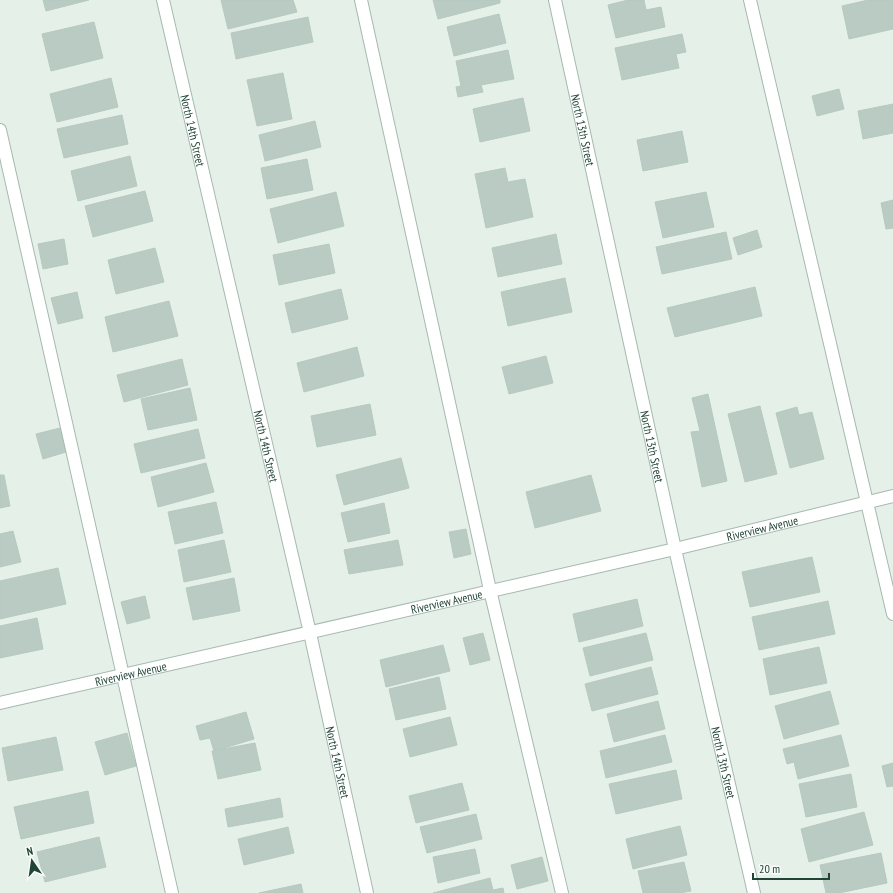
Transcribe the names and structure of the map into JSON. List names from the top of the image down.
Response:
{
  "streets": {
    "street": ["North 13th Street", "North 14th Street", "Riverview Avenue"]
  },
  "crossings": [
    ["North 13th Street", "Riverview Avenue"],
    ["North 14th Street", "Riverview Avenue"]
  ],
  "scale_bar": "20 m",
  "north": "top"
}
